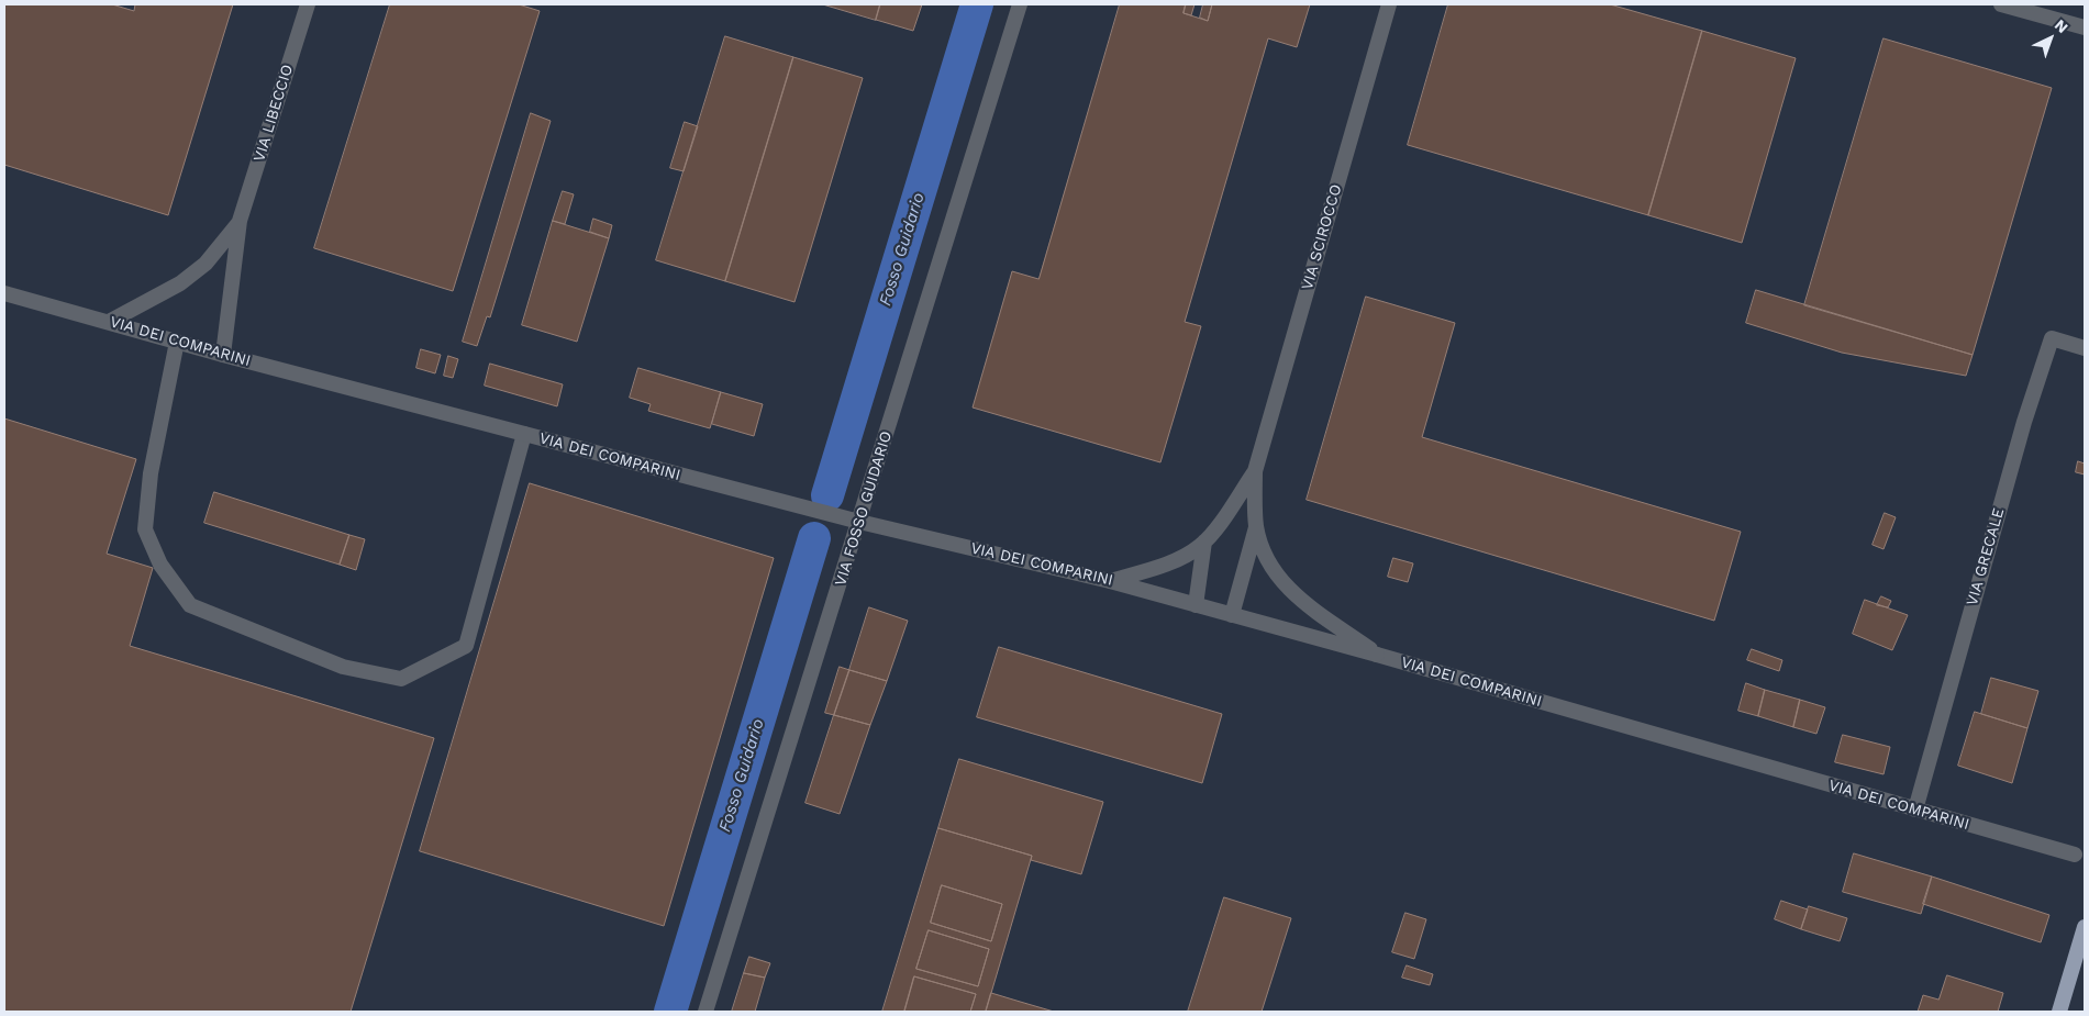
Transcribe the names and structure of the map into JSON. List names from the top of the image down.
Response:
{
  "streets": {
    "street": [
      "VIA LIBECCIO",
      "VIA SCIROCCO",
      "VIA DEI COMPARINI",
      "VIA FOSSO GUIDARIO",
      "VIA GRECALE"
    ]
  },
  "crossings": [
    ["VIA LIBECCIO", "VIA DEI COMPARINI"],
    ["VIA SCIROCCO", "VIA DEI COMPARINI"],
    ["VIA DEI COMPARINI", "VIA FOSSO GUIDARIO"],
    ["VIA DEI COMPARINI", "VIA GRECALE"]
  ],
  "water": ["Fosso Guidario"],
  "north": "top right"
}
